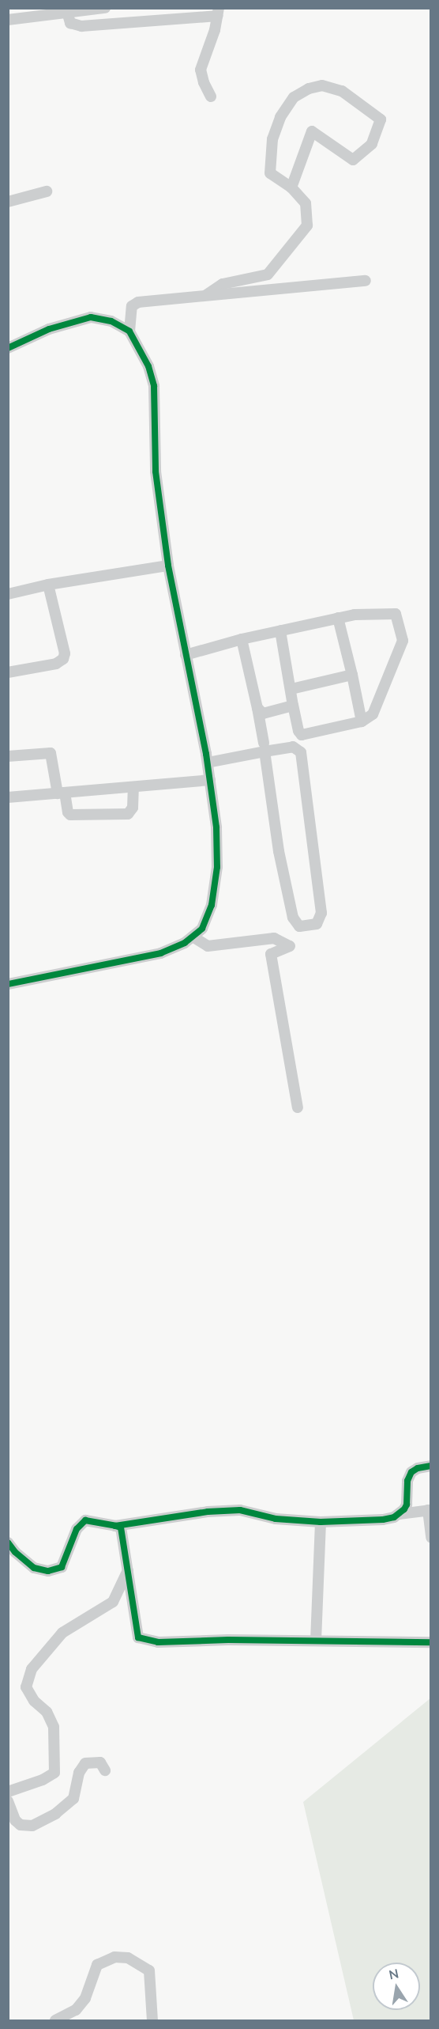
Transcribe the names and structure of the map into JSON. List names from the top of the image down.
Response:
{
  "north": "top"
}
